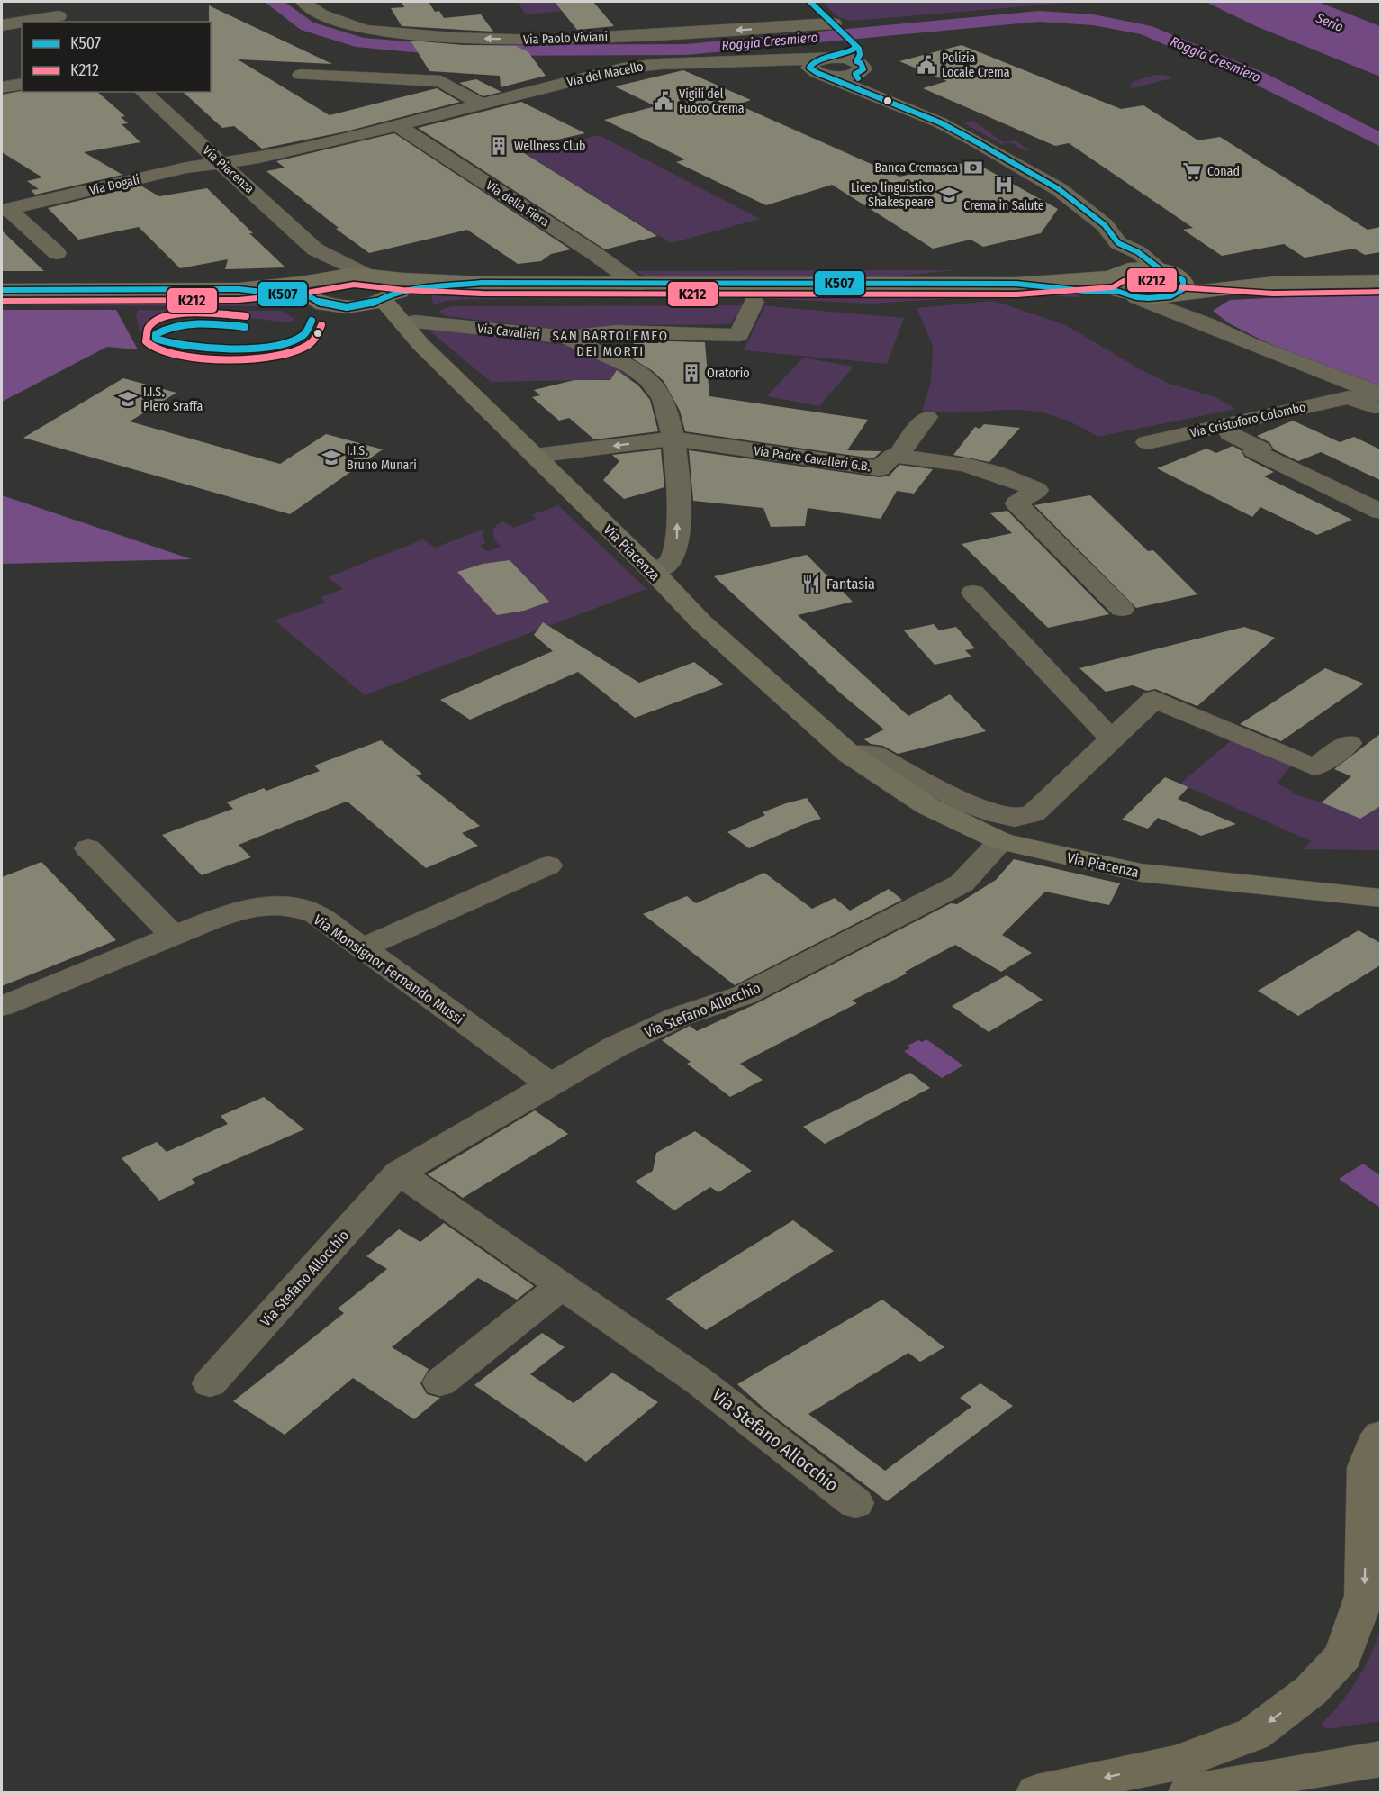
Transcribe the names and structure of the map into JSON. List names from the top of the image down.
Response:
{
  "streets": {
    "main road": ["Via Piacenza"],
    "street": [
      "Via Paolo Viviani",
      "Via del Macello",
      "Via Dogali",
      "Via della Fiera",
      "Via Cavalieri",
      "Via Cristoforo Colombo",
      "Via Padre Cavalleri G.B.",
      "Via Monsignor Fernando Mussi",
      "Via Stefano Allocchio"
    ]
  },
  "crossings": [
    ["Via del Macello", "Via Piacenza"],
    ["Via del Macello", "Via Dogali"],
    ["Via del Macello", "Via della Fiera"],
    ["Via Piacenza", "Via Dogali"],
    ["Via Piacenza", "Via Cavalieri"],
    ["Via Piacenza", "Via Padre Cavalleri G.B."],
    ["Via Piacenza", "Via Stefano Allocchio"],
    ["Via Monsignor Fernando Mussi", "Via Stefano Allocchio"]
  ],
  "one_way": ["Via Padre Cavalleri G.B."],
  "districts": ["SAN BARTOLEMEO DEI MORTI"],
  "water": ["Serio", "Roggia Cresmiero"],
  "places": {
    "public building": ["Polizia Locale Crema", "Vigili del Fuoco Crema"],
    "building": ["Wellness Club", "Oratorio"],
    "bank": ["Banca Cremasca"],
    "supermarket": ["Conad"],
    "hospital": ["Crema in Salute"],
    "school or university": ["Liceo linguistico Shakespeare", "I.I.S. Piero Sraffa", "I.I.S. Bruno Munari"],
    "restaurant": ["Fantasia"]
  },
  "lines": ["transit line K507", "transit line K212"],
  "legend": ["K507", "K212"]
}
